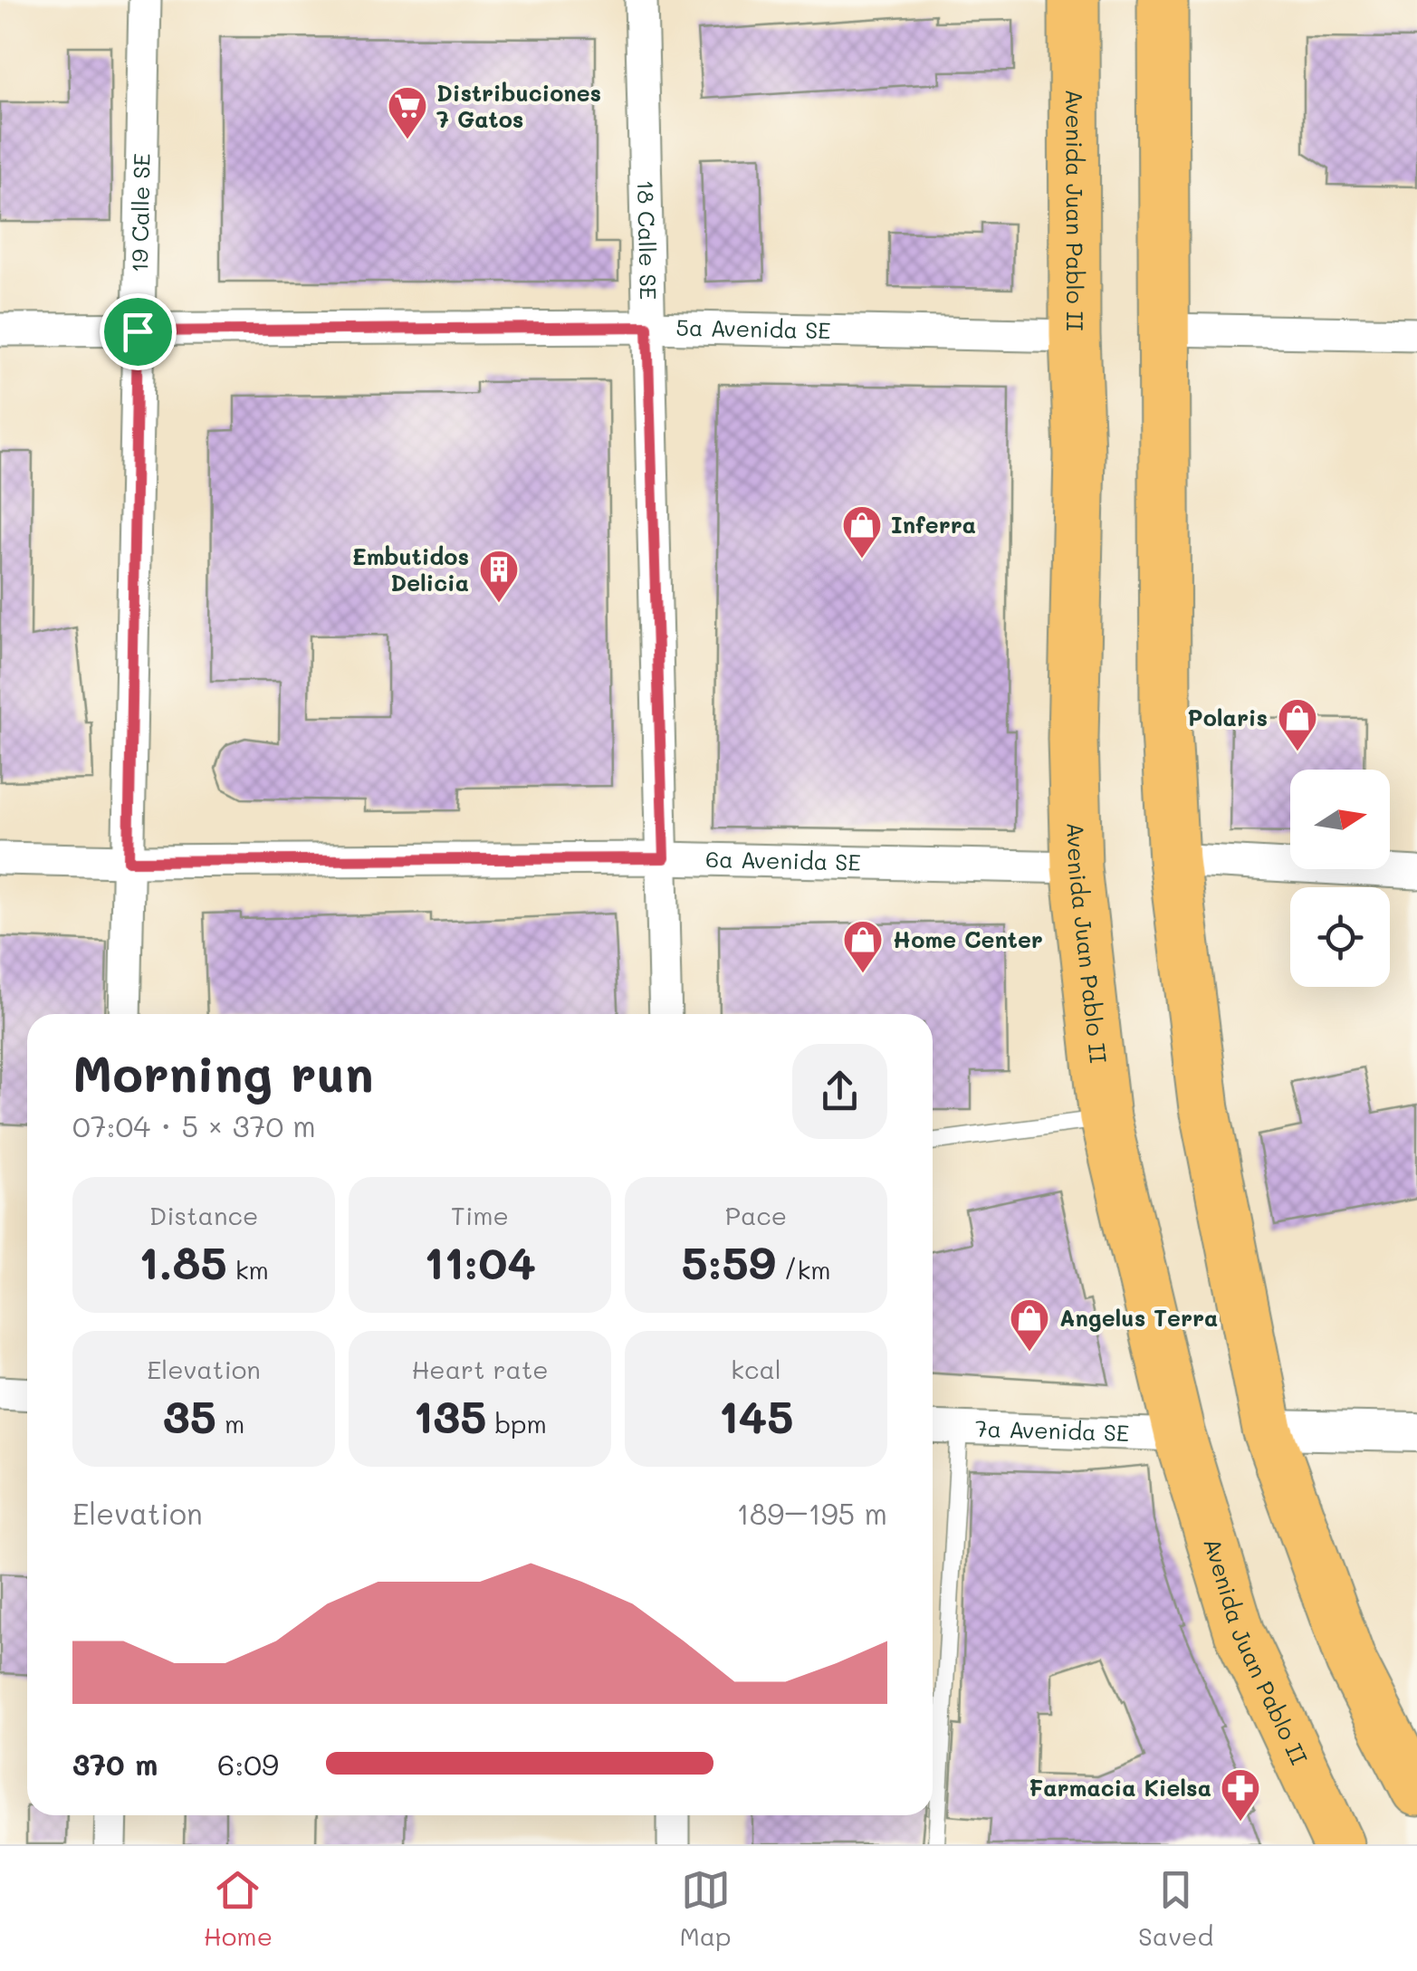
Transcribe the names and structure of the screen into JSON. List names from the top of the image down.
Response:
{
  "streets": {
    "highway": ["Avenida Juan Pablo II"],
    "street": [
      "19 Calle SE",
      "18 Calle SE",
      "5a Avenida SE",
      "6a Avenida SE",
      "7a Avenida SE"
    ]
  },
  "crossings": [
    ["Avenida Juan Pablo II", "5a Avenida SE"],
    ["Avenida Juan Pablo II", "6a Avenida SE"],
    ["Avenida Juan Pablo II", "7a Avenida SE"],
    ["19 Calle SE", "5a Avenida SE"],
    ["19 Calle SE", "6a Avenida SE"],
    ["18 Calle SE", "5a Avenida SE"],
    ["18 Calle SE", "6a Avenida SE"]
  ],
  "places": {
    "supermarket": ["Distribuciones 7 Gatos"],
    "shop": [
      "Inferra",
      "Polaris",
      "Home Center",
      "Angelus Terra"
    ],
    "building": ["Embutidos Delicia"],
    "pharmacy": ["Farmacia Kielsa"]
  },
  "north": "right",
  "page": {
    "heading": ["Morning run", "07:04 · 5 × 370 m"],
    "stats": [
      ["Distance", "1.85 km"],
      ["Time", "11:04"],
      ["Pace", "5:59 /km"],
      ["Elevation", "35 m"],
      ["Heart rate", "135 bpm"],
      ["kcal", "145"]
    ],
    "chart": ["Elevation", "189–195 m"],
    "list": [
      {
        "name": "370 m",
        "note": "6:09"
      }
    ],
    "tabs": ["Home", "Map", "Saved"]
  }
}
